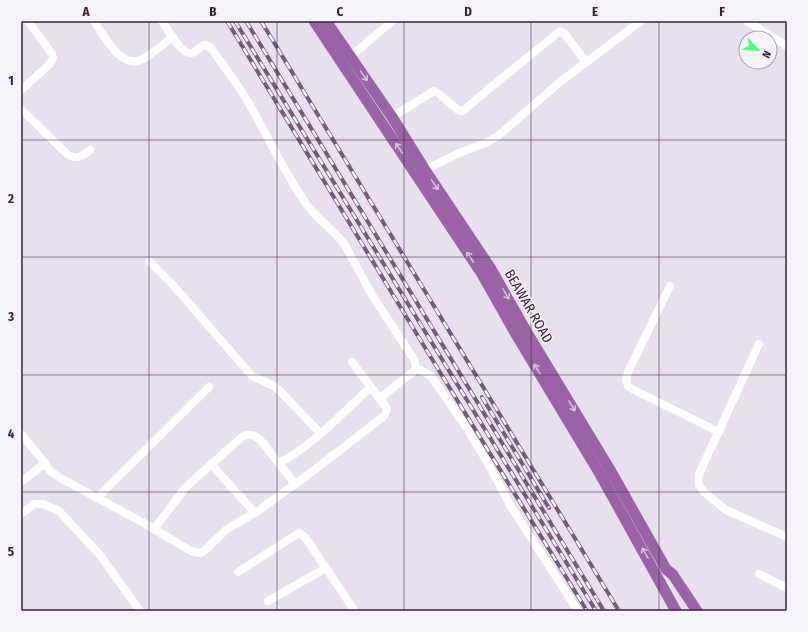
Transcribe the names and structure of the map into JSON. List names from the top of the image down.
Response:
{
  "streets": {
    "main road": ["BEAWAR ROAD"]
  },
  "north": "bottom right",
  "grid": {
    "columns": [
      "A",
      "B",
      "C",
      "D",
      "E",
      "F"
    ],
    "rows": [
      "1",
      "2",
      "3",
      "4",
      "5"
    ]
  }
}
